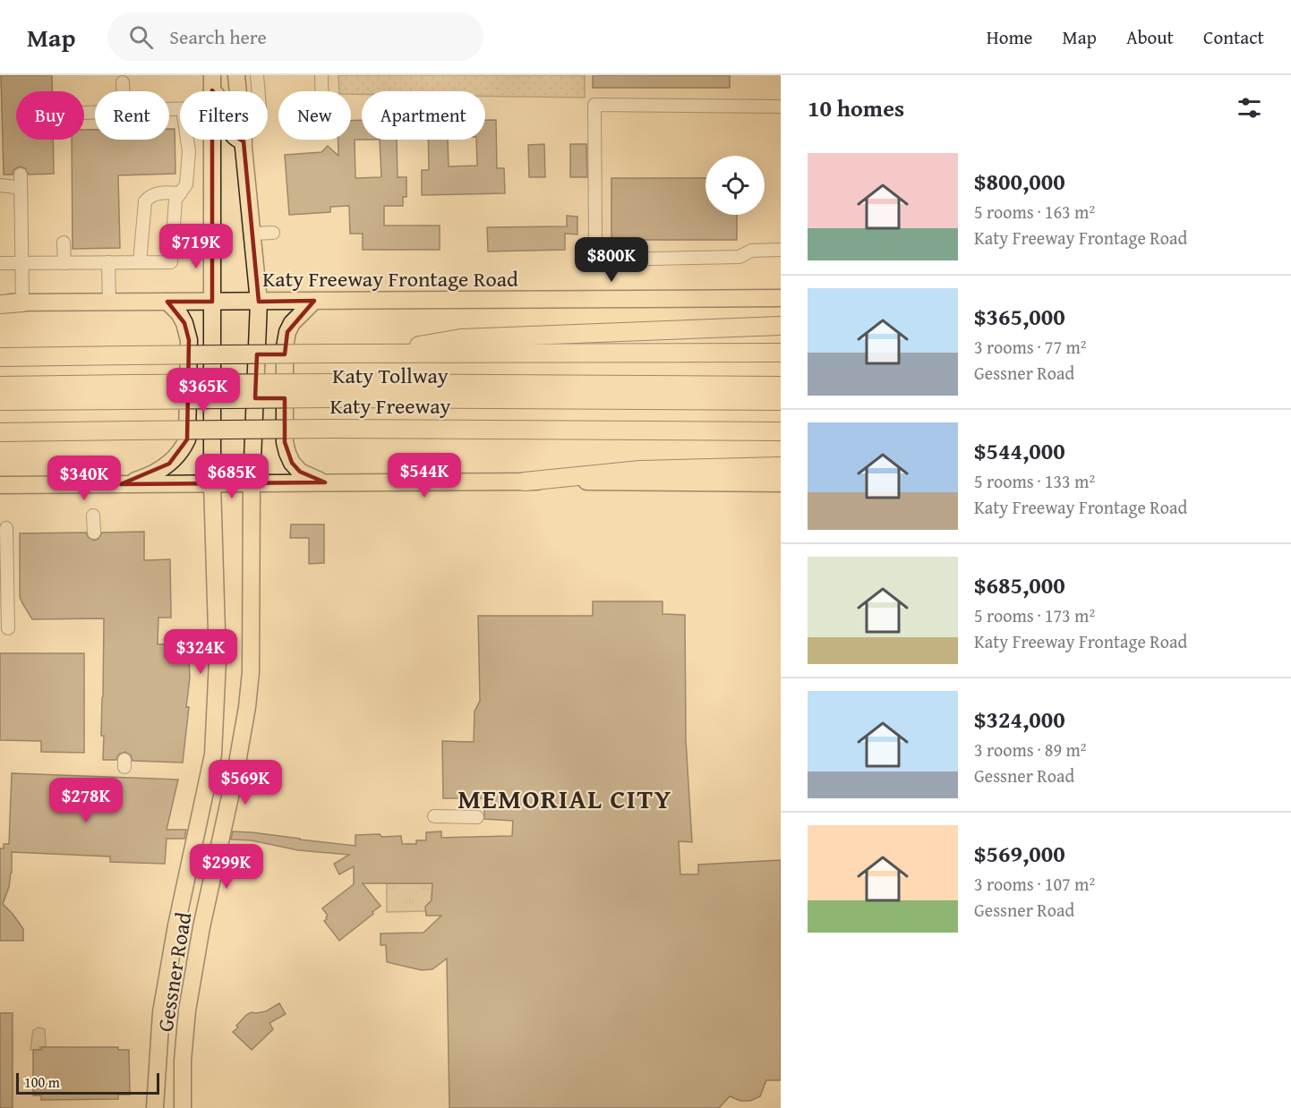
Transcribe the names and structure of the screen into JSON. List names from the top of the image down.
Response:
{
  "streets": {
    "highway": ["Katy Tollway", "Katy Freeway"],
    "main road": ["Katy Freeway Frontage Road", "Gessner Road"]
  },
  "crossings": [
    ["Katy Freeway Frontage Road", "Gessner Road"]
  ],
  "districts": ["MEMORIAL CITY"],
  "scale_bar": "100 m",
  "page": {
    "header": "Map",
    "search": "Search here",
    "nav": [
      "Home",
      "Map",
      "About",
      "Contact"
    ],
    "heading": "10 homes",
    "chip": [
      "Buy",
      "Rent",
      "Filters",
      "New",
      "Apartment"
    ],
    "list": [
      {
        "name": "$800,000",
        "note": "5 rooms · 163 m² · Katy Freeway Frontage Road"
      },
      {
        "name": "$365,000",
        "note": "3 rooms · 77 m² · Gessner Road"
      },
      {
        "name": "$544,000",
        "note": "5 rooms · 133 m² · Katy Freeway Frontage Road"
      },
      {
        "name": "$685,000",
        "note": "5 rooms · 173 m² · Katy Freeway Frontage Road"
      },
      {
        "name": "$324,000",
        "note": "3 rooms · 89 m² · Gessner Road"
      },
      {
        "name": "$569,000",
        "note": "3 rooms · 107 m² · Gessner Road"
      }
    ],
    "price": [
      "$719K",
      "$800K",
      "$365K",
      "$544K",
      "$685K",
      "$340K",
      "$324K",
      "$569K",
      "$278K",
      "$299K"
    ],
    "scale": "100 m"
  }
}
